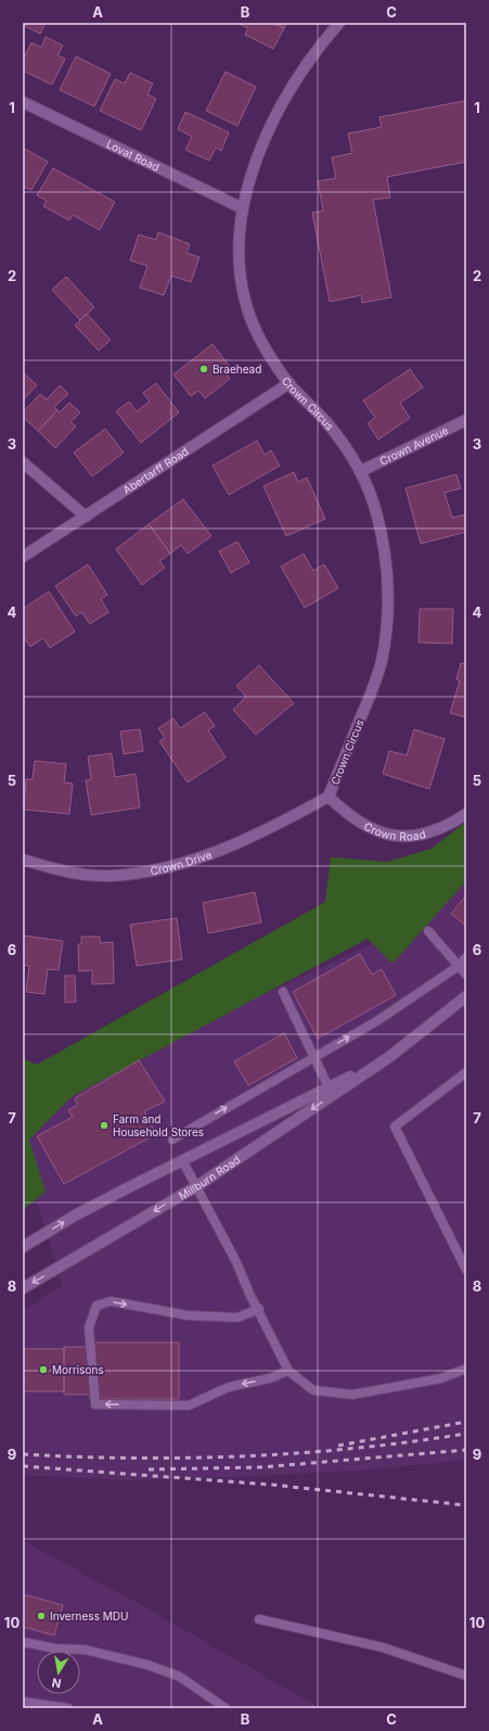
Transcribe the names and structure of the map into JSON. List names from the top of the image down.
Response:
{
  "streets": {
    "street": [
      "Lovat Road",
      "Crown Circus",
      "Crown Avenue",
      "Abertarff Road",
      "Crown Road",
      "Crown Drive",
      "Millburn Road"
    ]
  },
  "crossings": [
    ["Lovat Road", "Crown Circus"],
    ["Crown Circus", "Crown Avenue"],
    ["Crown Circus", "Abertarff Road"],
    ["Crown Circus", "Crown Road"],
    ["Crown Circus", "Crown Drive"],
    ["Crown Road", "Crown Drive"]
  ],
  "places": [
    "Braehead",
    "Farm and Household Stores",
    "Morrisons",
    "Inverness MDU"
  ],
  "north": "bottom",
  "grid": {
    "columns": ["A", "B", "C"],
    "rows": [
      "1",
      "2",
      "3",
      "4",
      "5",
      "6",
      "7",
      "8",
      "9",
      "10"
    ]
  }
}
